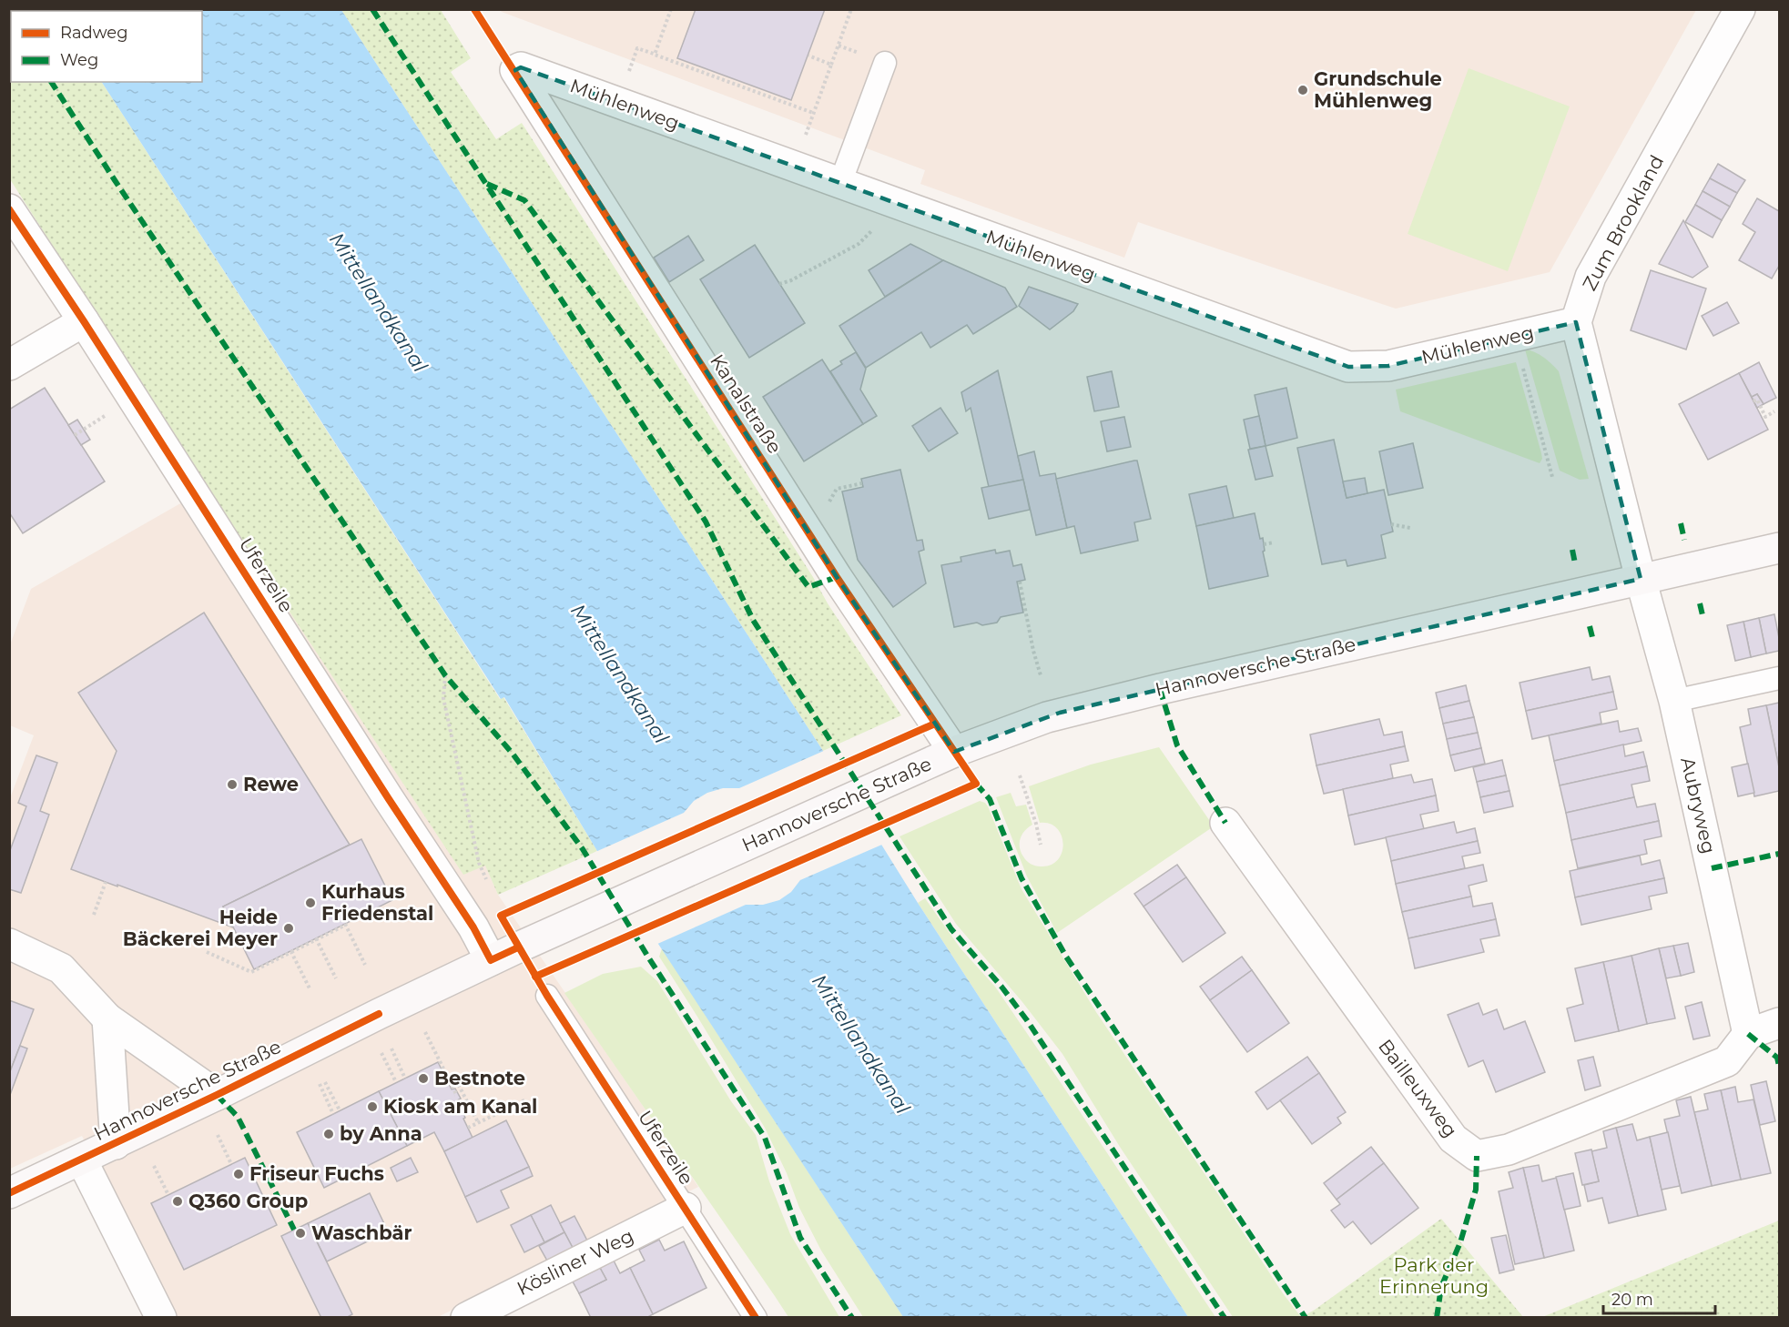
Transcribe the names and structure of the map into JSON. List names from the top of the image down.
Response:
{
  "streets": {
    "main road": ["Hannoversche Straße"],
    "street": [
      "Mühlenweg",
      "Zum Brookland",
      "Kanalstraße",
      "Uferzeile",
      "Aubryweg",
      "Bailleuxweg",
      "Kösliner Weg"
    ]
  },
  "crossings": [
    ["Mühlenweg", "Zum Brookland"],
    ["Mühlenweg", "Kanalstraße"],
    ["Kanalstraße", "Hannoversche Straße"],
    ["Uferzeile", "Hannoversche Straße"],
    ["Uferzeile", "Kösliner Weg"],
    ["Hannoversche Straße", "Aubryweg"],
    ["Aubryweg", "Bailleuxweg"]
  ],
  "water": ["Mittellandkanal"],
  "parks": ["Park der Erinnerung"],
  "places": [
    "Grundschule Mühlenweg",
    "Rewe",
    "Kurhaus Friedenstal",
    "Heide Bäckerei Meyer",
    "Bestnote",
    "Kiosk am Kanal",
    "by Anna",
    "Friseur Fuchs",
    "Q360 Group",
    "Waschbär"
  ],
  "legend": ["Radweg", "Weg"],
  "scale_bar": "20 m"
}
